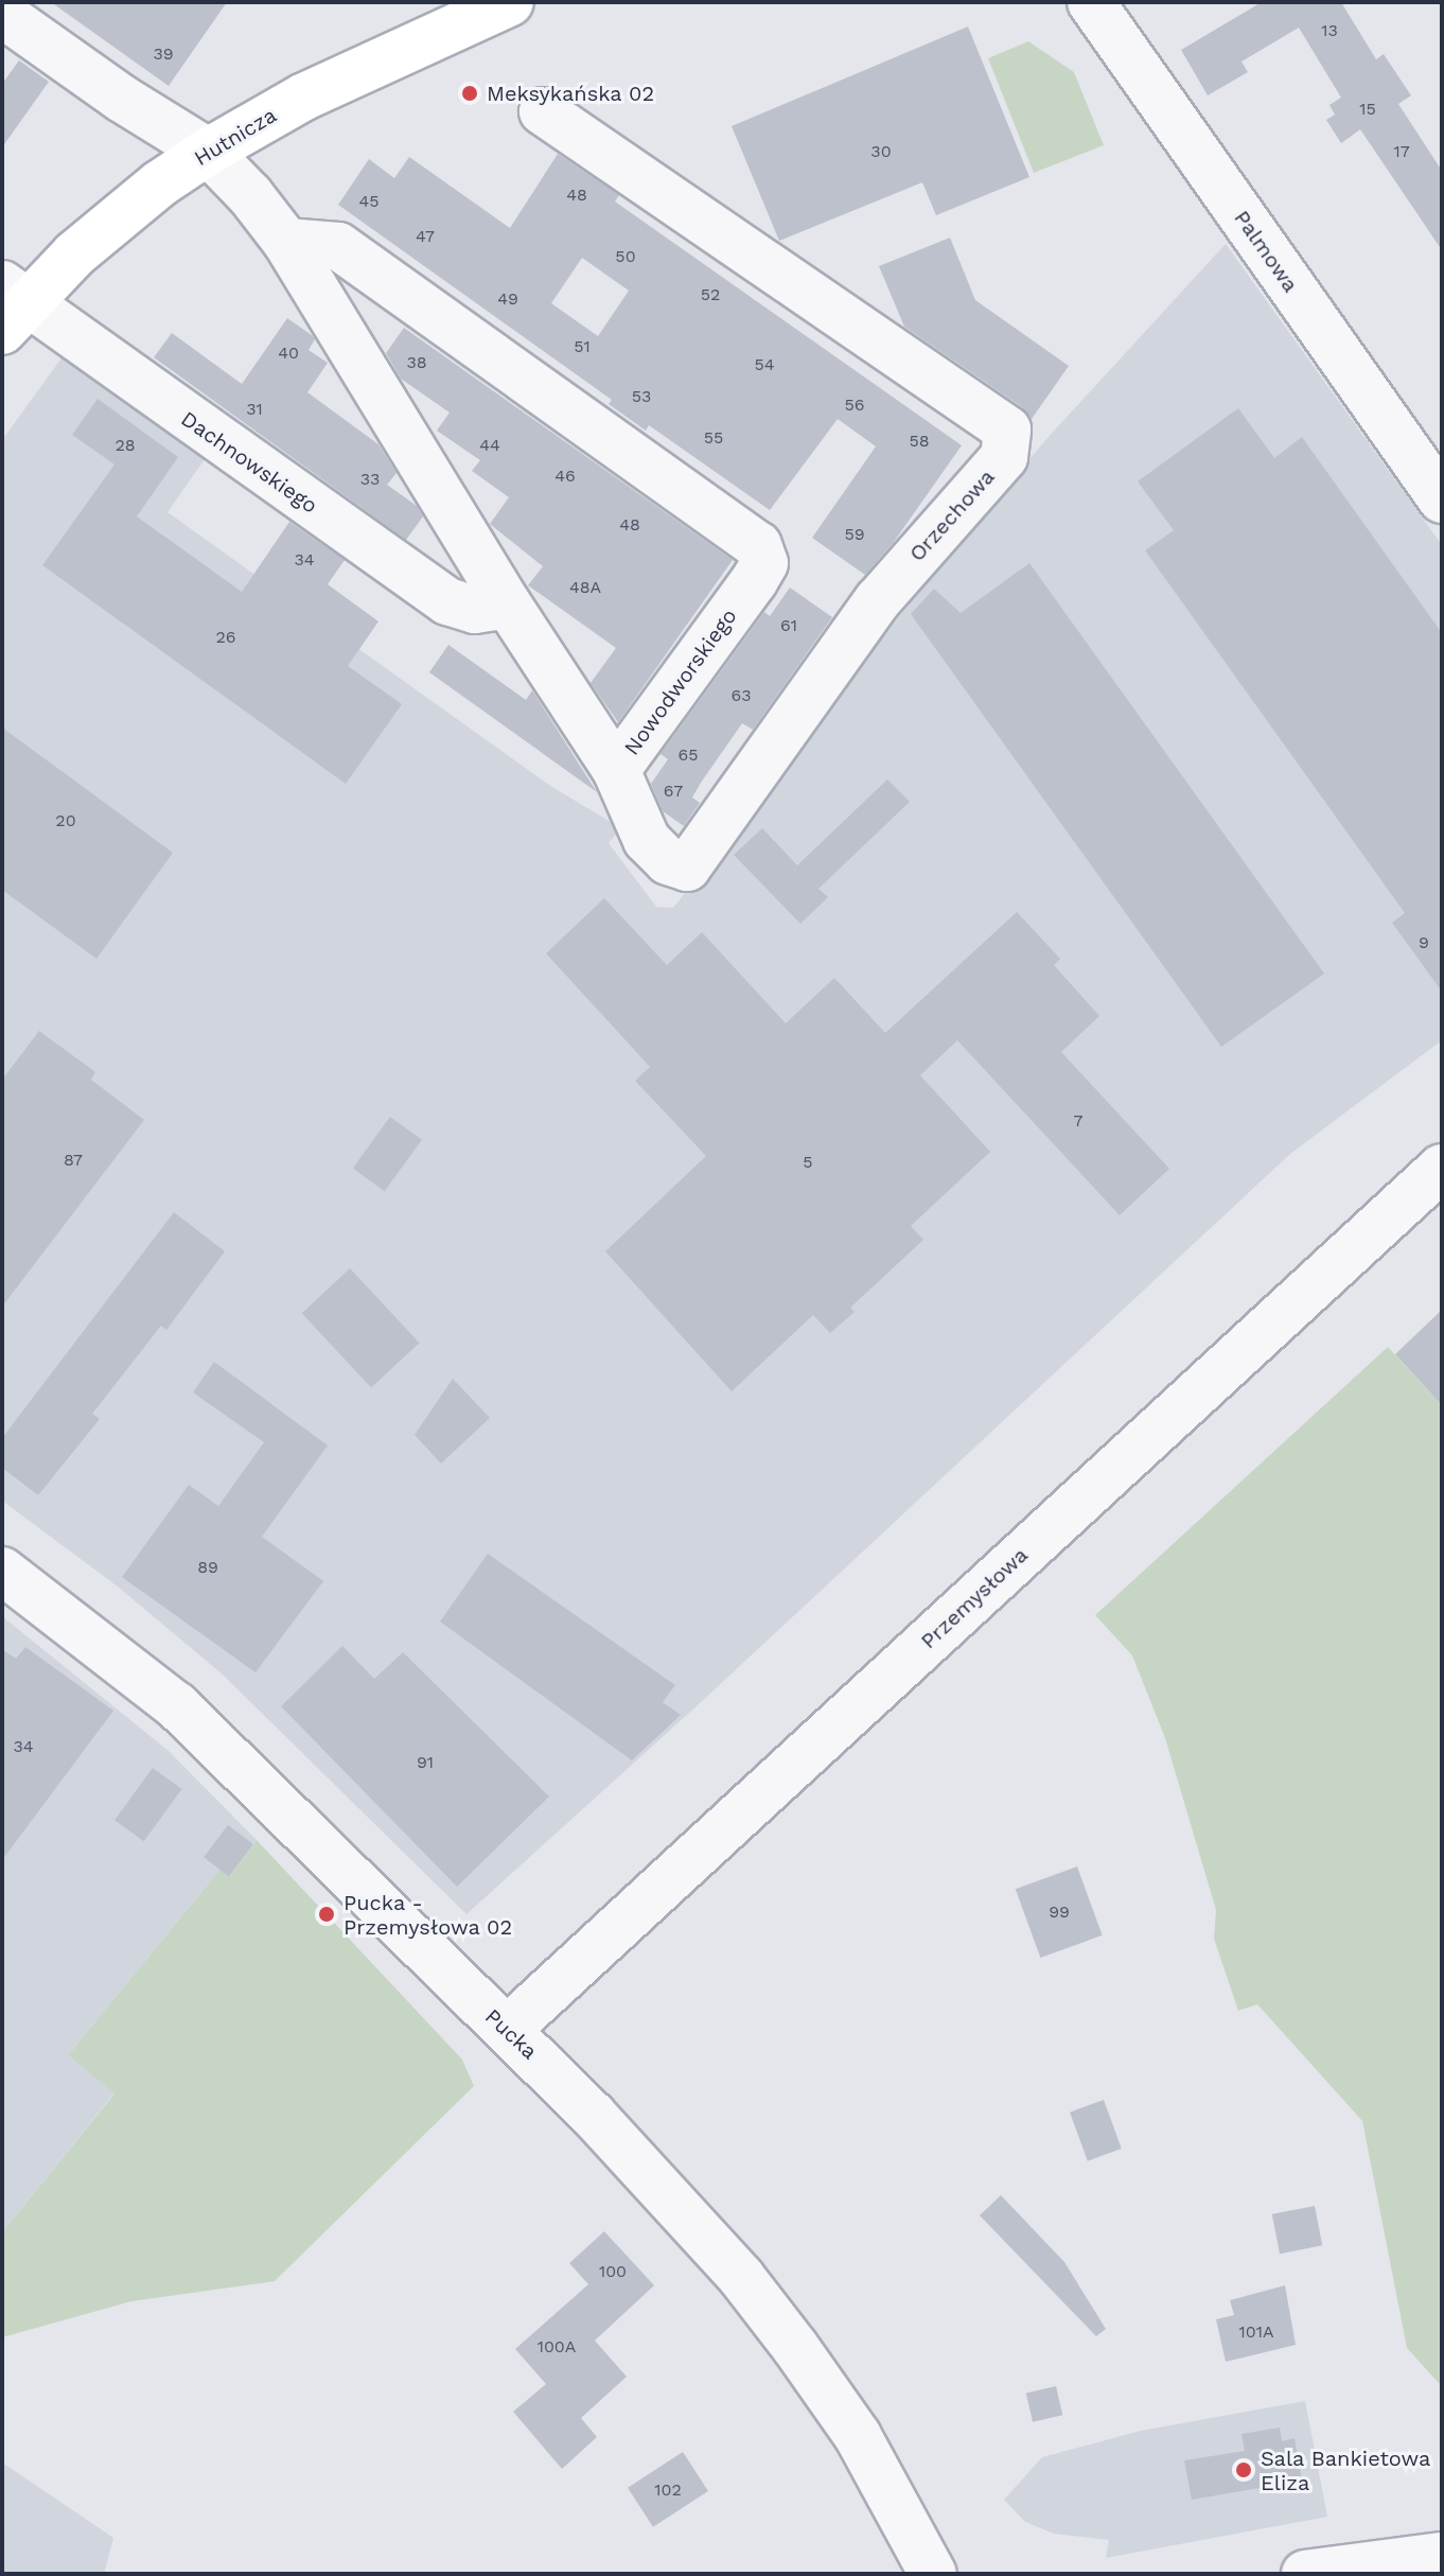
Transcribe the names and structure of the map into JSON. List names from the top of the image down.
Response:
{
  "streets": {
    "main road": ["Hutnicza"],
    "street": [
      "Palmowa",
      "Dachnowskiego",
      "Orzechowa",
      "Nowodworskiego",
      "Przemysłowa",
      "Pucka"
    ]
  },
  "crossings": [
    ["Hutnicza", "Dachnowskiego"],
    ["Hutnicza", "Nowodworskiego"],
    ["Dachnowskiego", "Nowodworskiego"],
    ["Orzechowa", "Nowodworskiego"],
    ["Przemysłowa", "Pucka"]
  ],
  "places": ["Meksykańska 02", "Pucka - Przemysłowa 02", "Sala Bankietowa Eliza"],
  "house_numbers": [
    "13",
    "39",
    "15",
    "30",
    "17",
    "48",
    "45",
    "47",
    "50",
    "52",
    "49",
    "51",
    "40",
    "38",
    "54",
    "53",
    "56",
    "31",
    "55",
    "58",
    "28",
    "44",
    "46",
    "33",
    "48",
    "59",
    "34",
    "48A",
    "61",
    "26",
    "63",
    "65",
    "67",
    "20",
    "9",
    "7",
    "87",
    "5",
    "89",
    "34",
    "91",
    "99",
    "100",
    "101A",
    "100A",
    "102"
  ]
}
